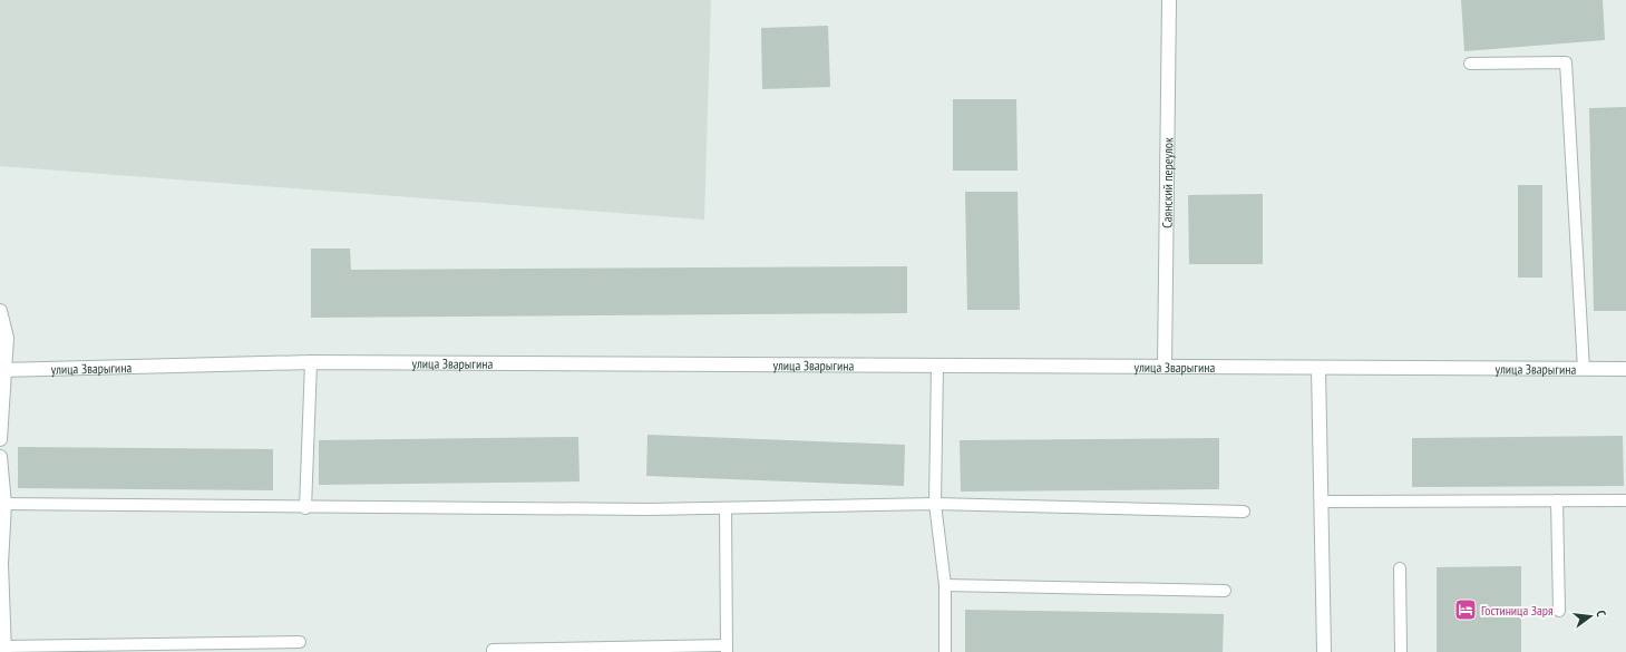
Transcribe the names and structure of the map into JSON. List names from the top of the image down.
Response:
{
  "streets": {
    "street": ["Саянский переулок", "улица Зварыгина"]
  },
  "crossings": [
    ["Саянский переулок", "улица Зварыгина"]
  ],
  "places": {
    "hotel": ["Гостиница Заря"]
  },
  "north": "right"
}
